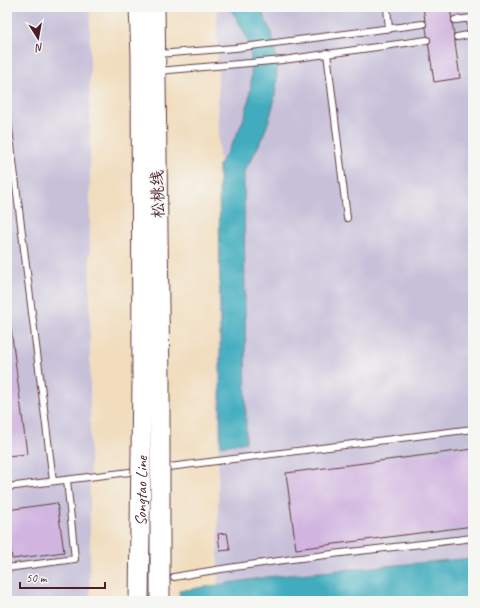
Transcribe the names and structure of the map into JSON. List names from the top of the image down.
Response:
{
  "streets": {
    "main road": ["松桃线", "Songtao Line"]
  },
  "crossings": [
    ["松桃线", "Songtao Line"]
  ],
  "scale_bar": "50 m",
  "north": "bottom"
}
